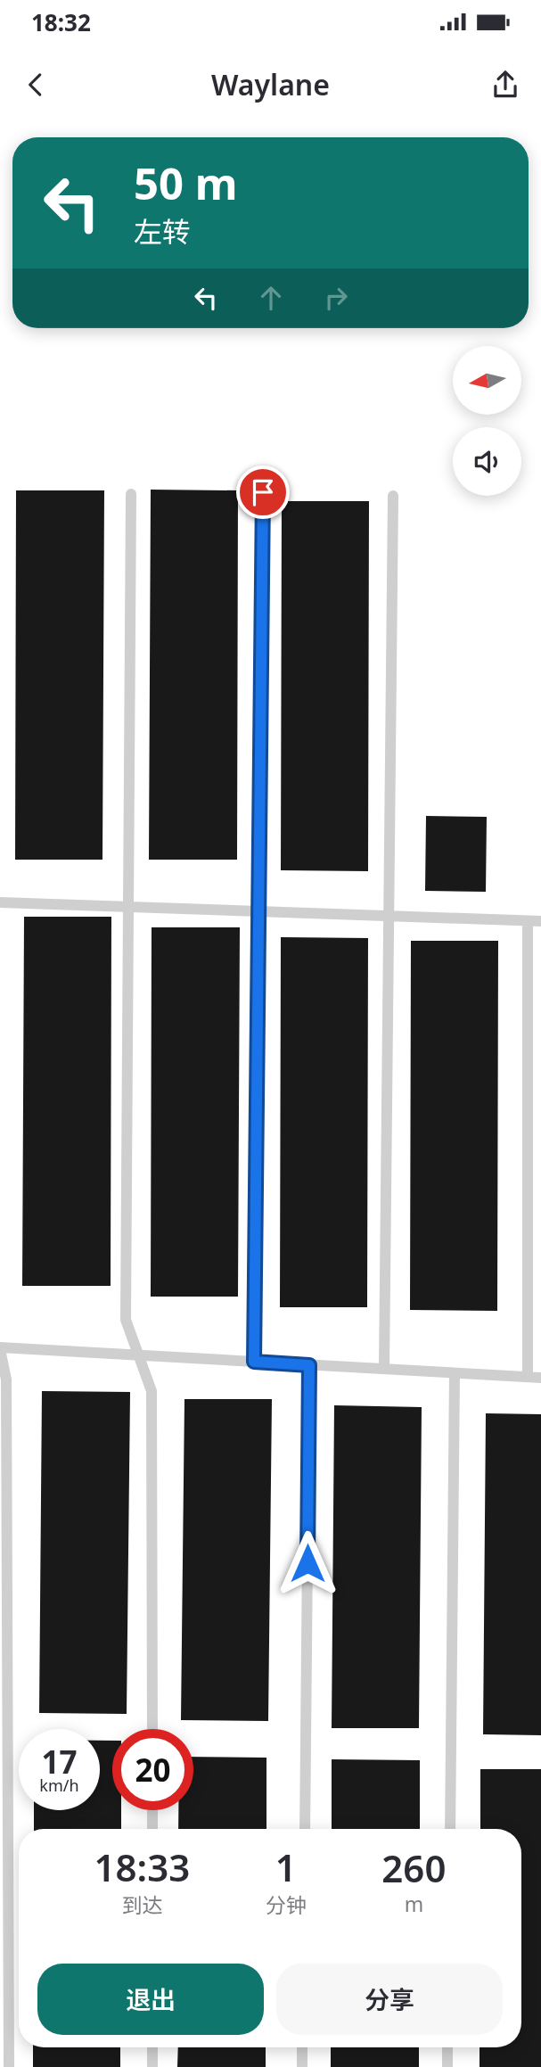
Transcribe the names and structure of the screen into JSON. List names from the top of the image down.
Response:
{
  "north": "left",
  "page": {
    "status": "18:32",
    "header": "Waylane",
    "turn": ["50 m", "左转"],
    "speed": "17 km/h",
    "limit": "20",
    "eta": [
      "18:33",
      "到达",
      "1",
      "分钟",
      "260",
      "m"
    ],
    "buttons": ["退出", "分享"]
  }
}
